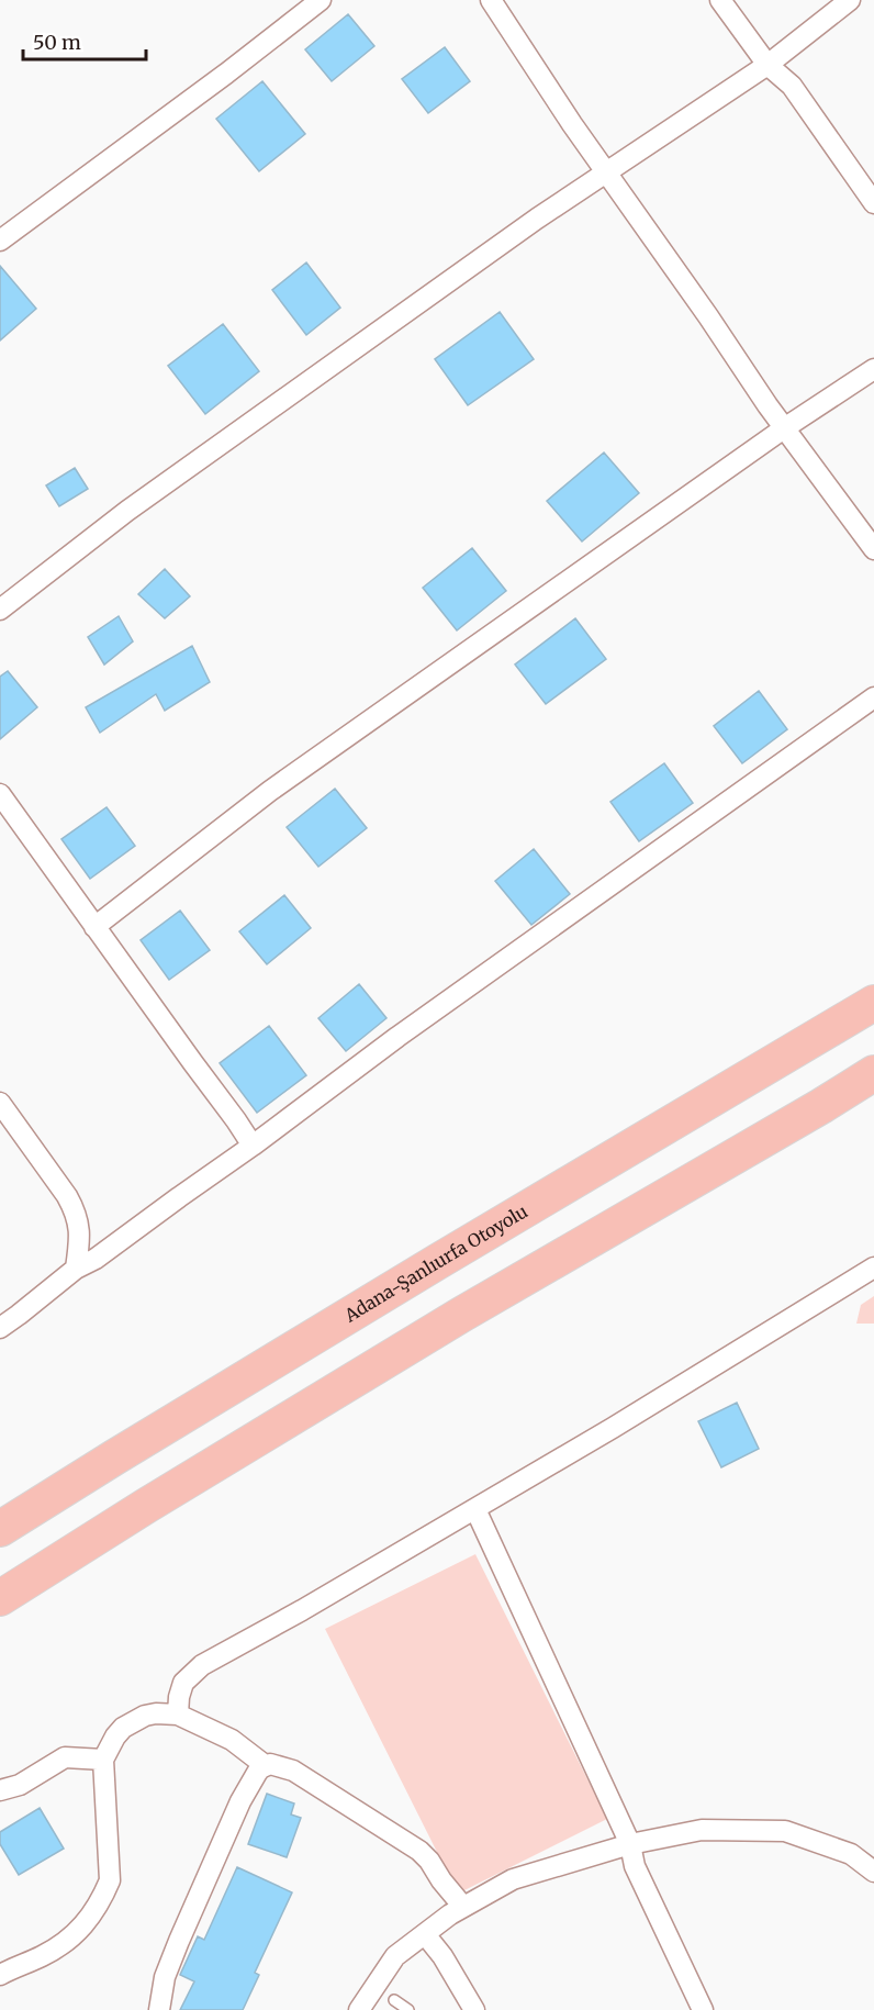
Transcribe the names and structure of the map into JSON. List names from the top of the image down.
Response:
{
  "streets": {
    "highway": ["Adana-Şanlıurfa Otoyolu"]
  },
  "scale_bar": "50 m"
}
